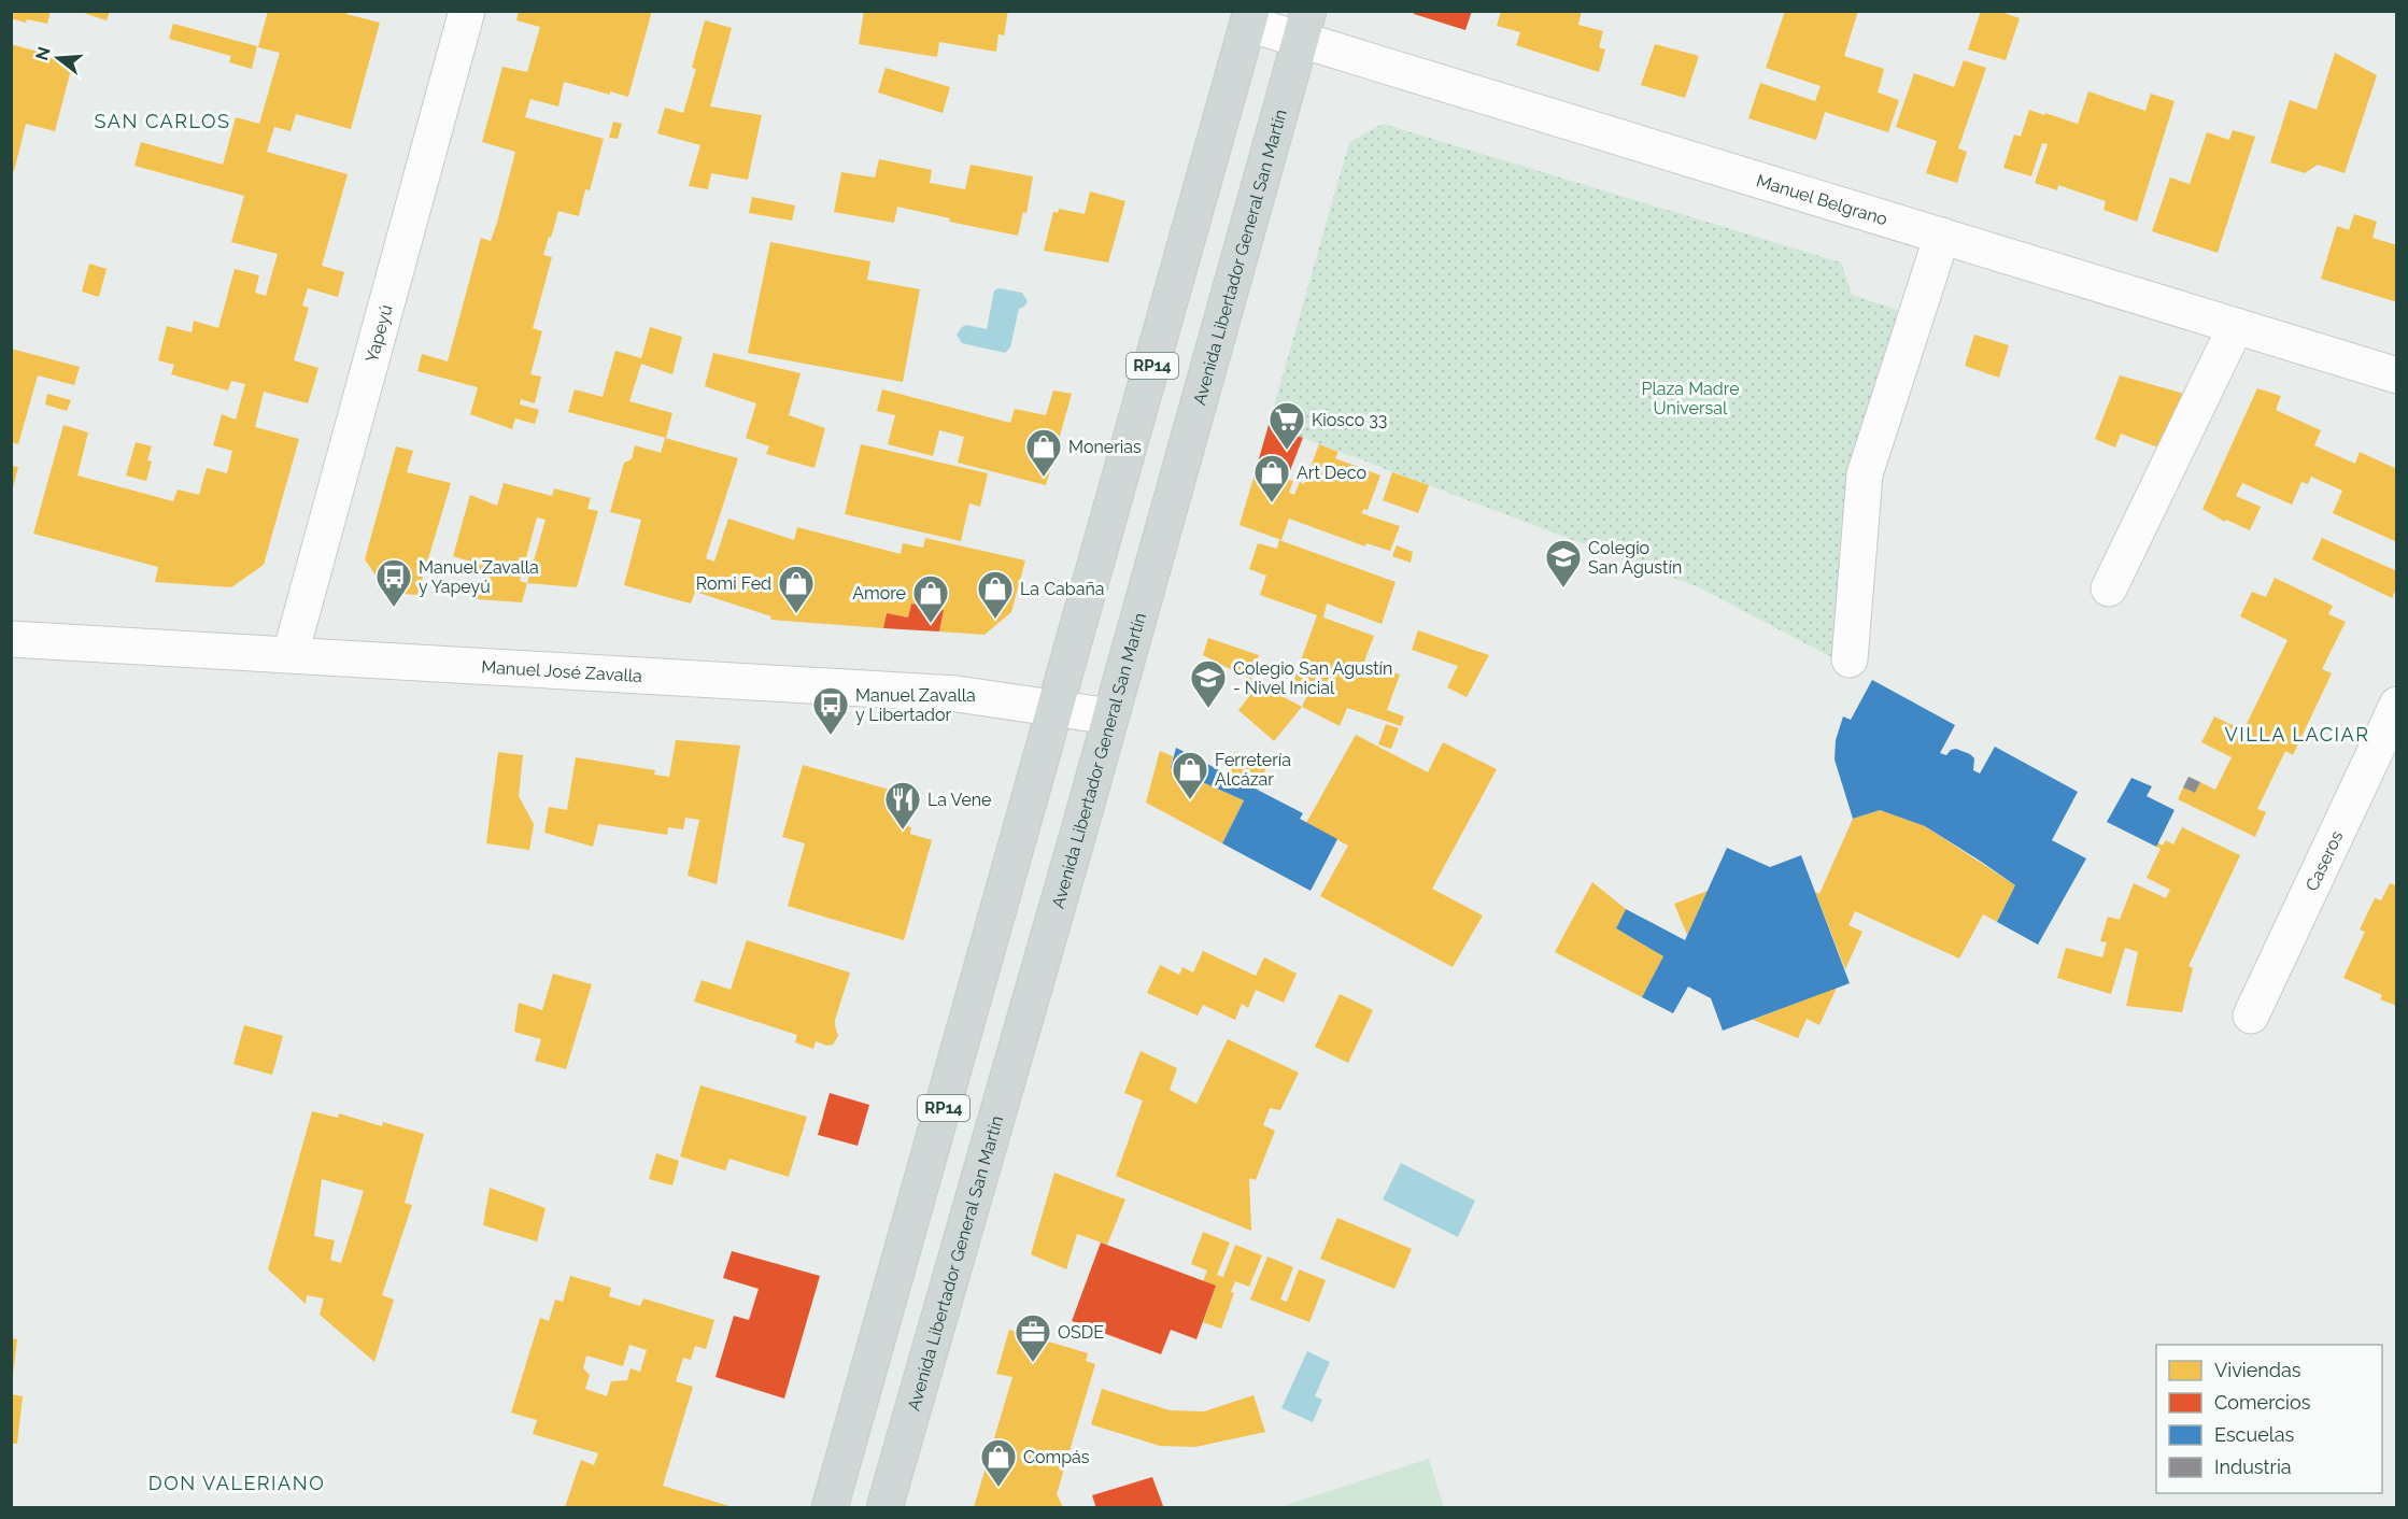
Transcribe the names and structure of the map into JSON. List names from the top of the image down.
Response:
{
  "streets": {
    "main road": ["Avenida Libertador General San Martín", "RP14"],
    "street": [
      "Manuel Belgrano",
      "Yapeyú",
      "Manuel José Zavalla",
      "Caseros"
    ]
  },
  "crossings": [
    ["Manuel Belgrano", "Avenida Libertador General San Martín"],
    ["Manuel Belgrano", "RP14"],
    ["Avenida Libertador General San Martín", "Manuel José Zavalla"],
    ["Yapeyú", "Manuel José Zavalla"],
    ["RP14", "Manuel José Zavalla"]
  ],
  "districts": ["SAN CARLOS", "VILLA LACIAR", "DON VALERIANO"],
  "parks": ["Plaza Madre Universal"],
  "places": {
    "supermarket": ["Kiosco 33"],
    "shop": [
      "Monerias",
      "Art Deco",
      "Romi Fed",
      "La Cabaña",
      "Amore",
      "Ferretería Alcázar",
      "Compás"
    ],
    "school or university": ["Colegio San Agustín", "Colegio San Agustín - Nivel Inicial"],
    "bus stop": ["Manuel Zavalla y Yapeyú", "Manuel Zavalla y Libertador"],
    "restaurant": ["La Vene"],
    "office": ["OSDE"]
  },
  "legend": [
    "Viviendas",
    "Comercios",
    "Escuelas",
    "Industria"
  ],
  "north": "left"
}
